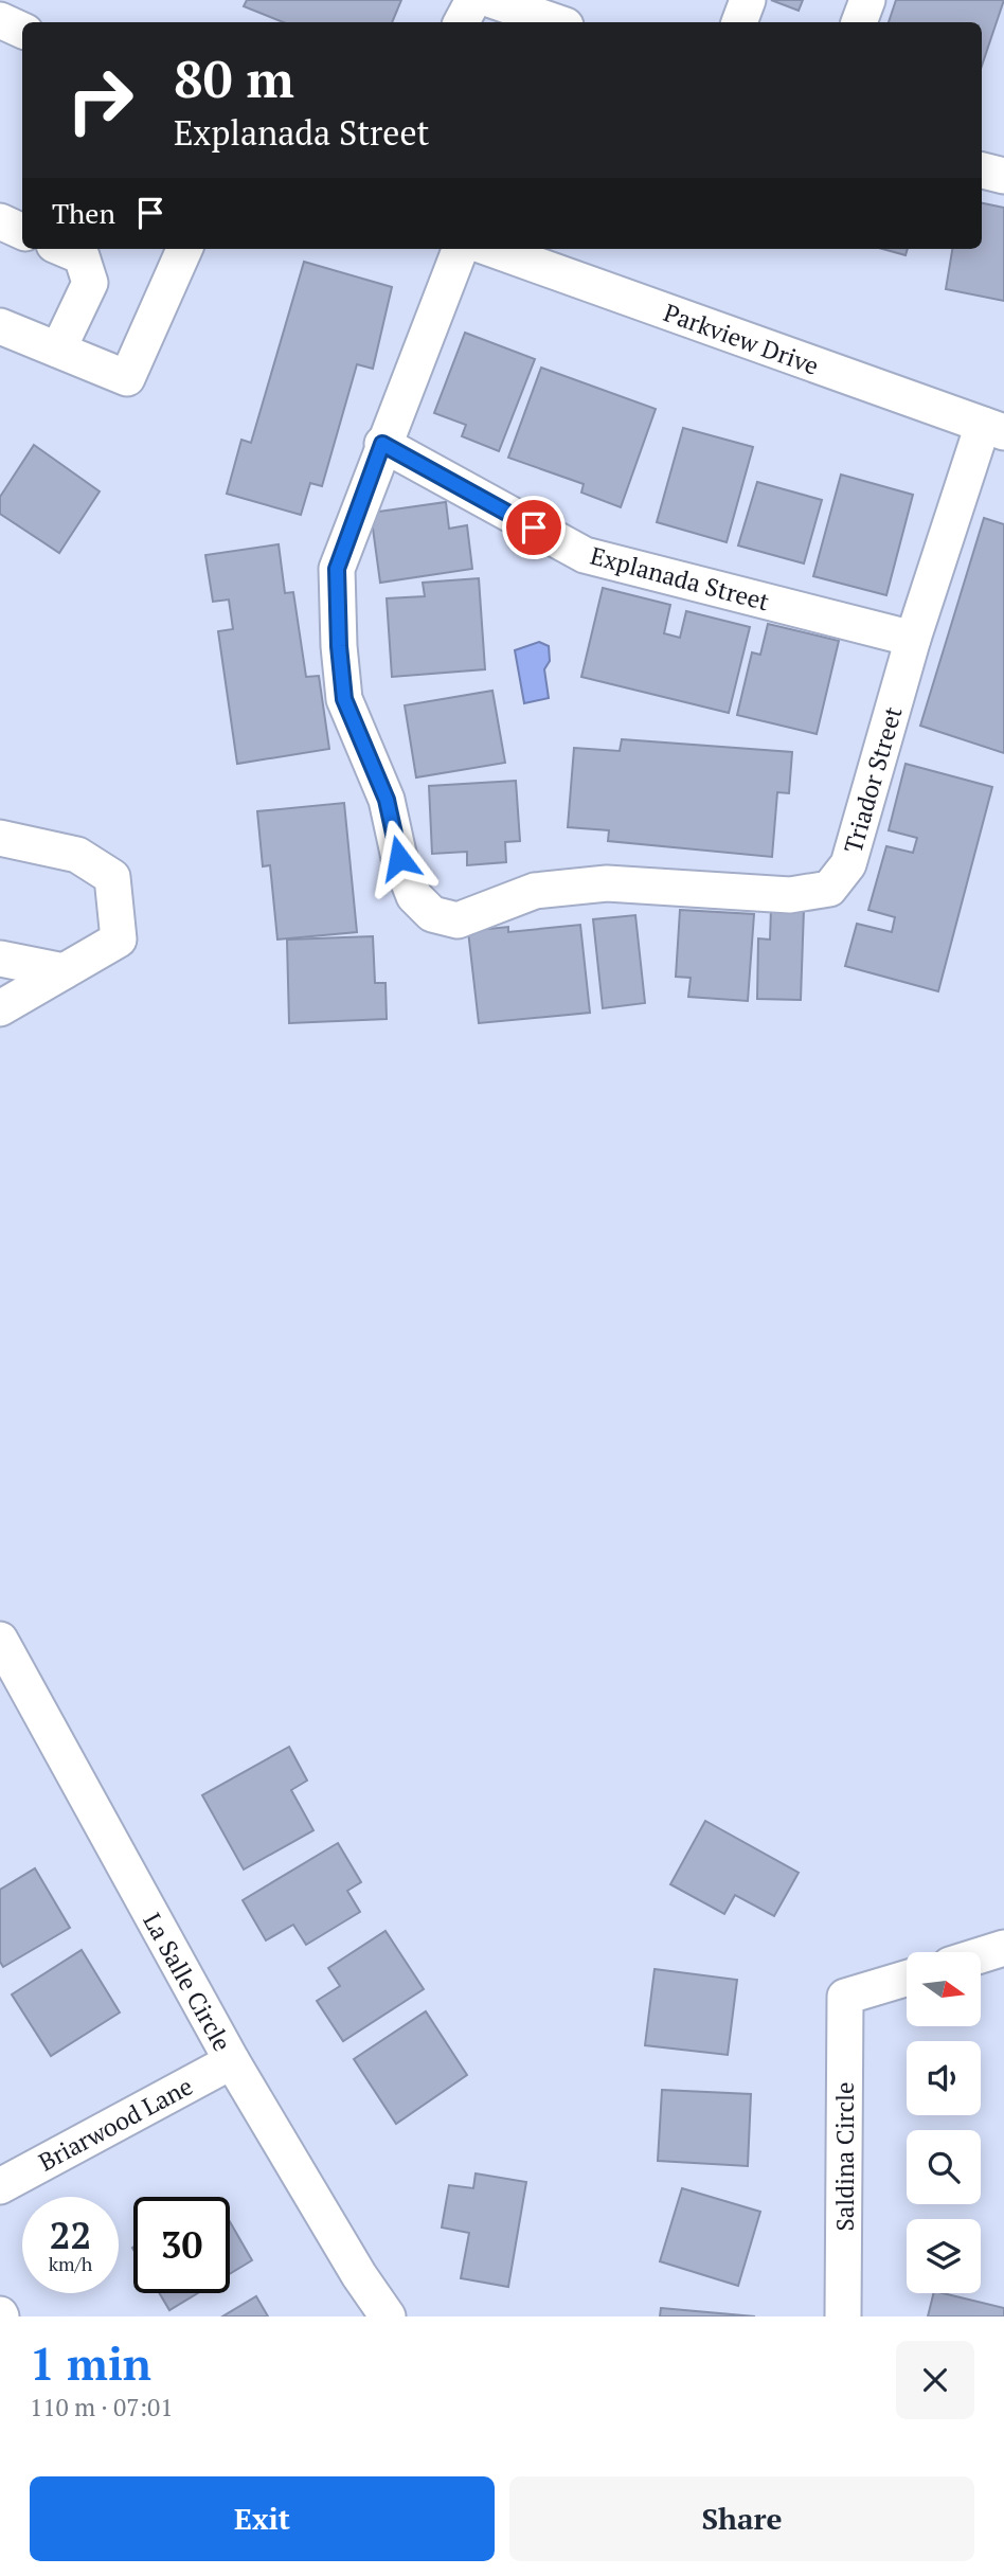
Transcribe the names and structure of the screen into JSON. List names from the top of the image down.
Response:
{
  "streets": {
    "street": [
      "Parkview Drive",
      "Explanada Street",
      "Triador Street",
      "La Salle Circle",
      "Briarwood Lane",
      "Saldina Circle"
    ]
  },
  "crossings": [
    ["Parkview Drive", "Triador Street"],
    ["Explanada Street", "Triador Street"],
    ["La Salle Circle", "Briarwood Lane"]
  ],
  "north": "right",
  "page": {
    "turn": ["80 m", "Explanada Street"],
    "then": "Then",
    "speed": "22 km/h",
    "limit": "30",
    "heading": ["1 min", "110 m · 07:01"],
    "buttons": ["Exit", "Share"]
  }
}
